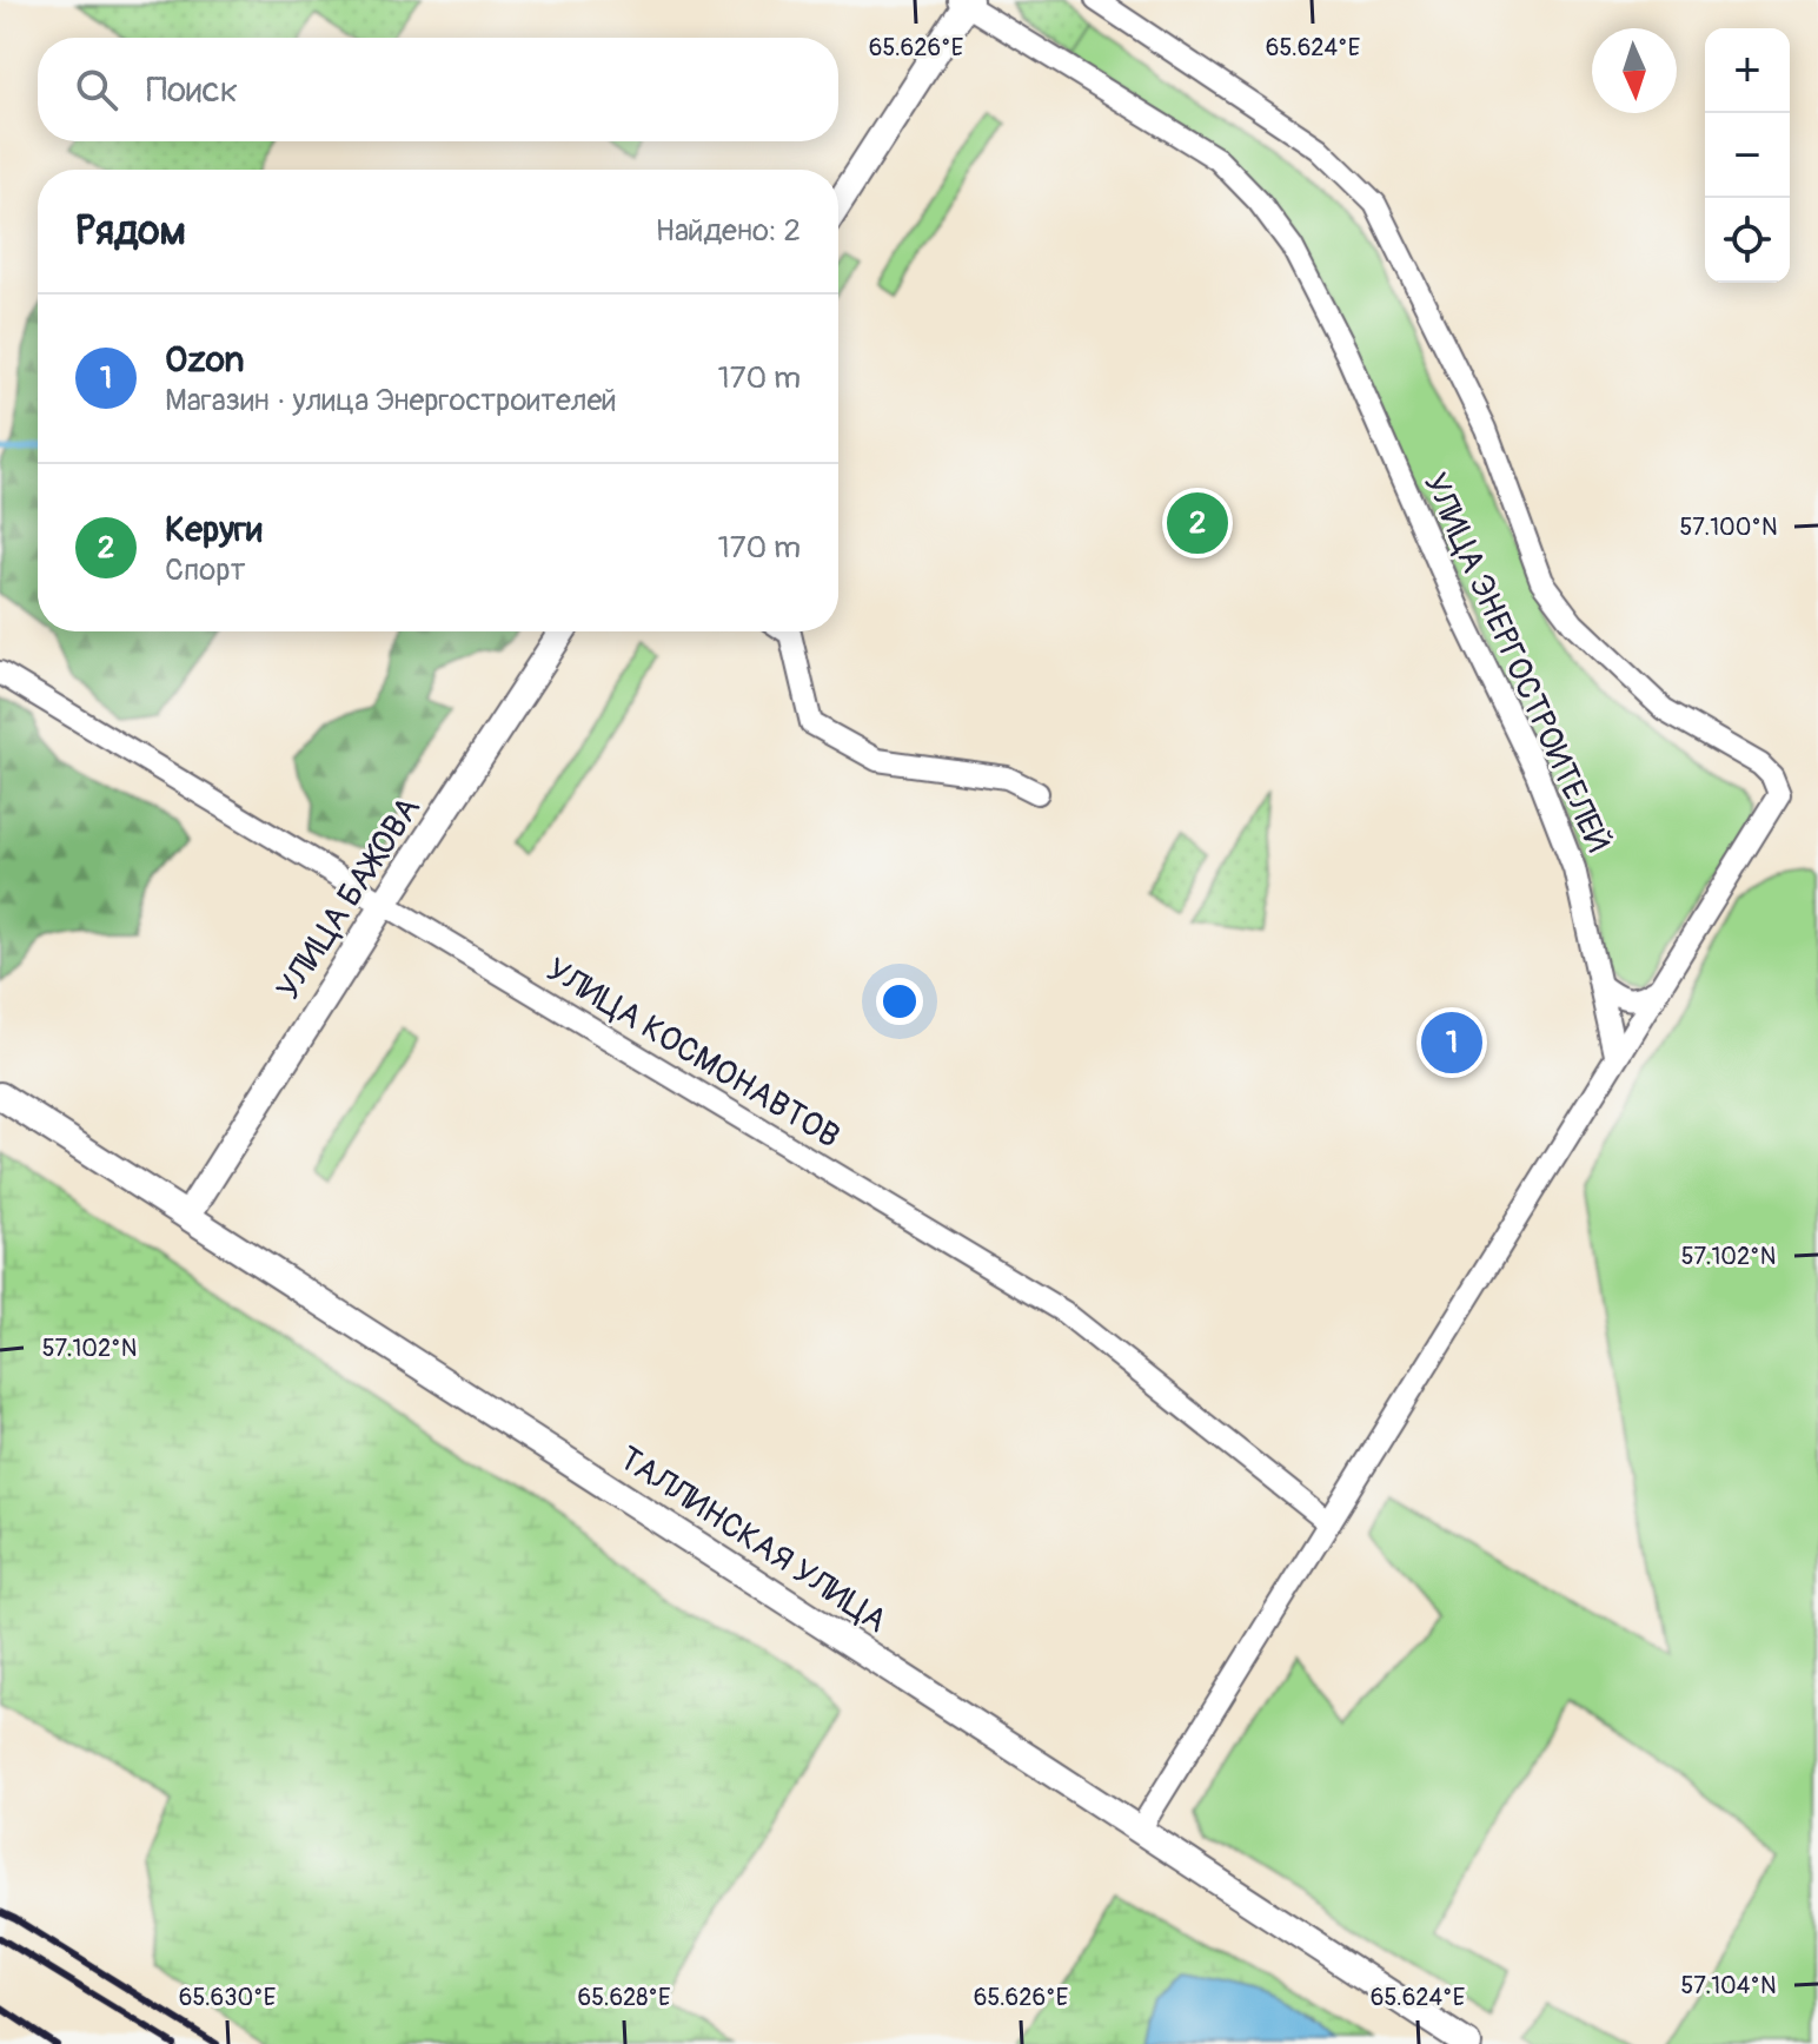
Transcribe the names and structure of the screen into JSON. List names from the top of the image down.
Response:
{
  "streets": {
    "street": [
      "УЛИЦА ЭНЕРГОСТРОИТЕЛЕЙ",
      "УЛИЦА БАЖОВА",
      "УЛИЦА КОСМОНАВТОВ",
      "ТАЛЛИНСКАЯ УЛИЦА"
    ]
  },
  "crossings": [
    ["УЛИЦА БАЖОВА", "УЛИЦА КОСМОНАВТОВ"],
    ["УЛИЦА БАЖОВА", "ТАЛЛИНСКАЯ УЛИЦА"]
  ],
  "north": "bottom",
  "page": {
    "map_buttons": ["+", "−"],
    "search": "Поиск",
    "heading": ["Рядом", "Найдено: 2"],
    "list": [
      {
        "mark": "1",
        "name": "Ozon",
        "note": "Магазин · улица Энергостроителей",
        "value": "170 m"
      },
      {
        "mark": "2",
        "name": "Керуги",
        "note": "Спорт",
        "value": "170 m"
      }
    ],
    "pins": ["2", "1"]
  },
  "coordinates": [
    "65.626°E",
    "65.624°E",
    "57.100°N",
    "57.102°N",
    "57.104°N",
    "65.630°E",
    "65.628°E"
  ]
}
